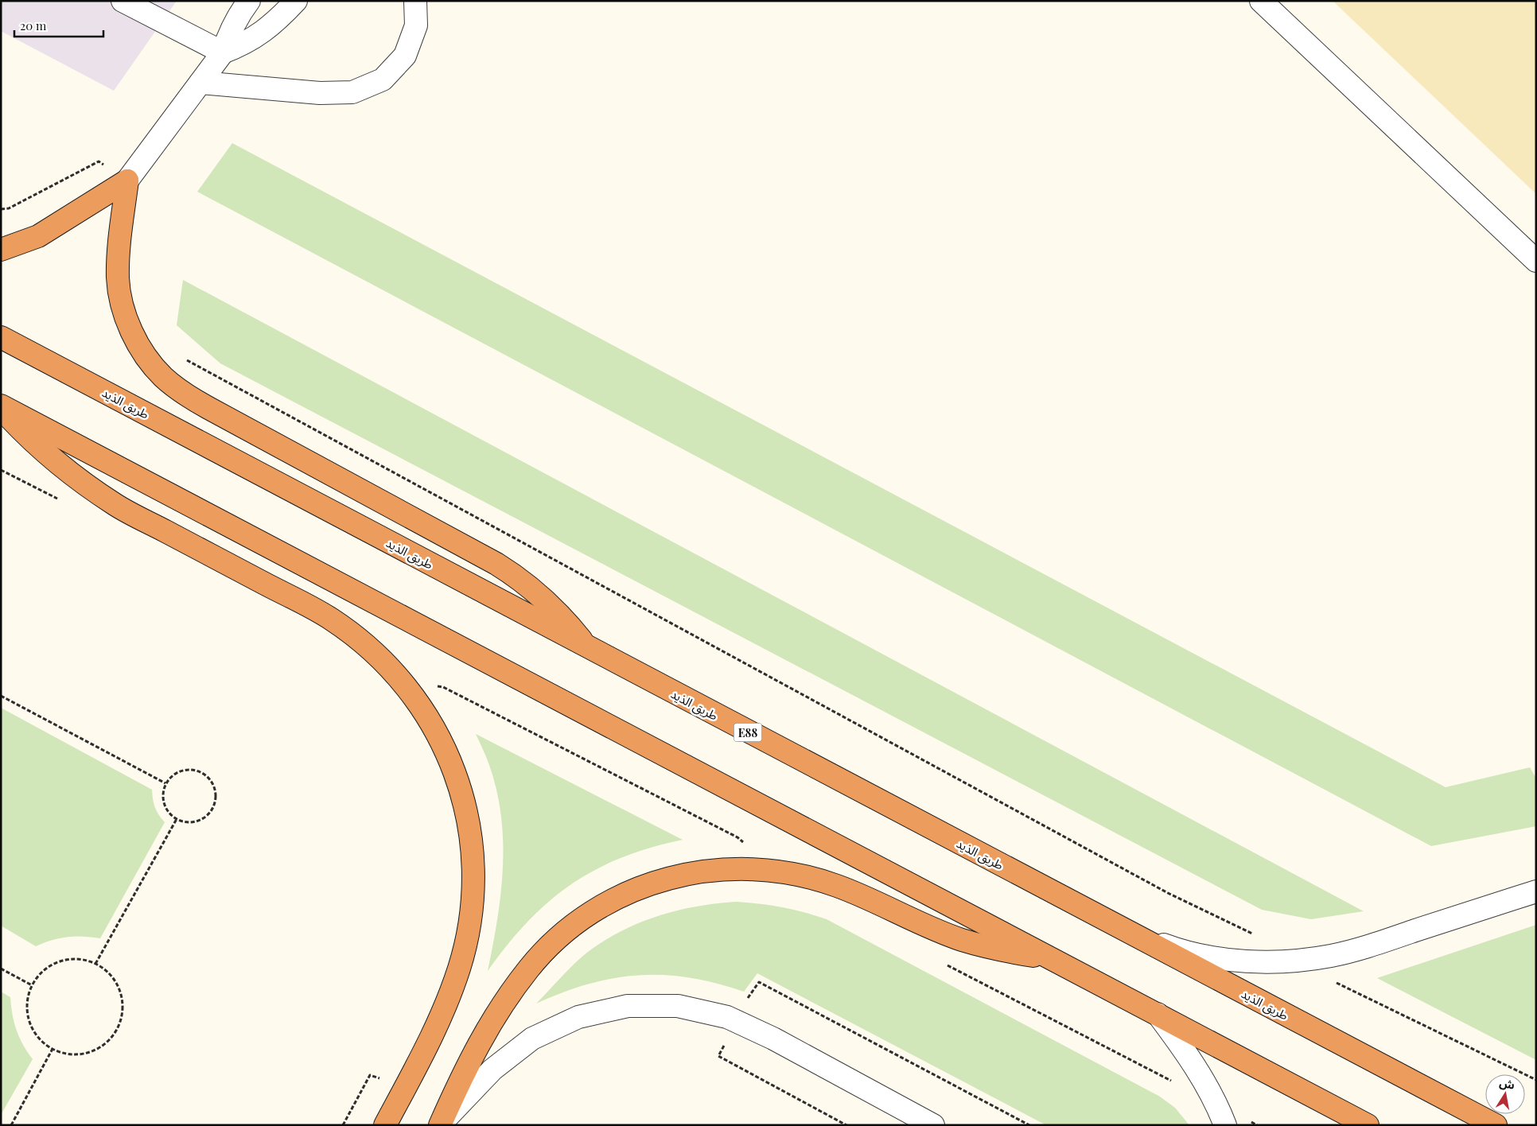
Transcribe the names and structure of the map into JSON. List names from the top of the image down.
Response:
{
  "streets": {
    "highway": ["طريق الذيد", "E88"]
  },
  "scale_bar": "20 m",
  "north": "top"
}
